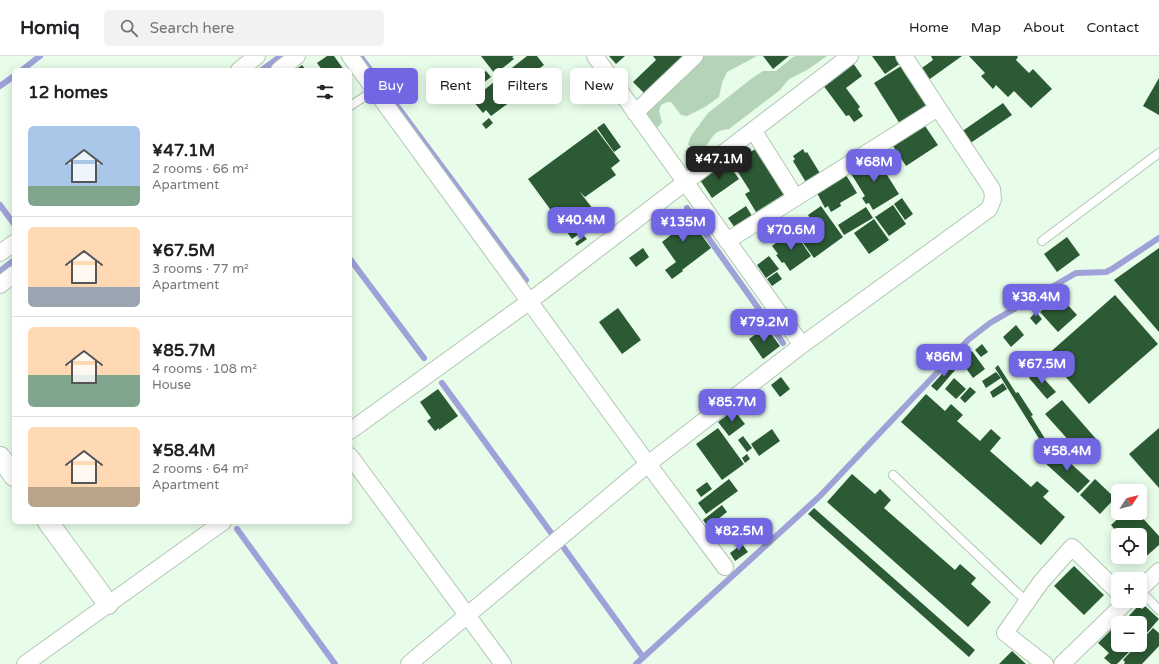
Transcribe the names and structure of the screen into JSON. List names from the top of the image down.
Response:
{
  "north": "top right",
  "page": {
    "header": "Homiq",
    "search": "Search here",
    "nav": [
      "Home",
      "Map",
      "About",
      "Contact"
    ],
    "chip": [
      "Buy",
      "Rent",
      "Filters",
      "New"
    ],
    "heading": "12 homes",
    "list": [
      {
        "name": "¥47.1M",
        "note": "2 rooms · 66 m² · Apartment"
      },
      {
        "name": "¥67.5M",
        "note": "3 rooms · 77 m² · Apartment"
      },
      {
        "name": "¥85.7M",
        "note": "4 rooms · 108 m² · House"
      },
      {
        "name": "¥58.4M",
        "note": "2 rooms · 64 m² · Apartment"
      }
    ],
    "price": [
      "¥47.1M",
      "¥68M",
      "¥40.4M",
      "¥135M",
      "¥70.6M",
      "¥38.4M",
      "¥79.2M",
      "¥86M",
      "¥67.5M",
      "¥85.7M",
      "¥58.4M",
      "¥82.5M"
    ],
    "map_buttons": ["+", "−"]
  }
}
